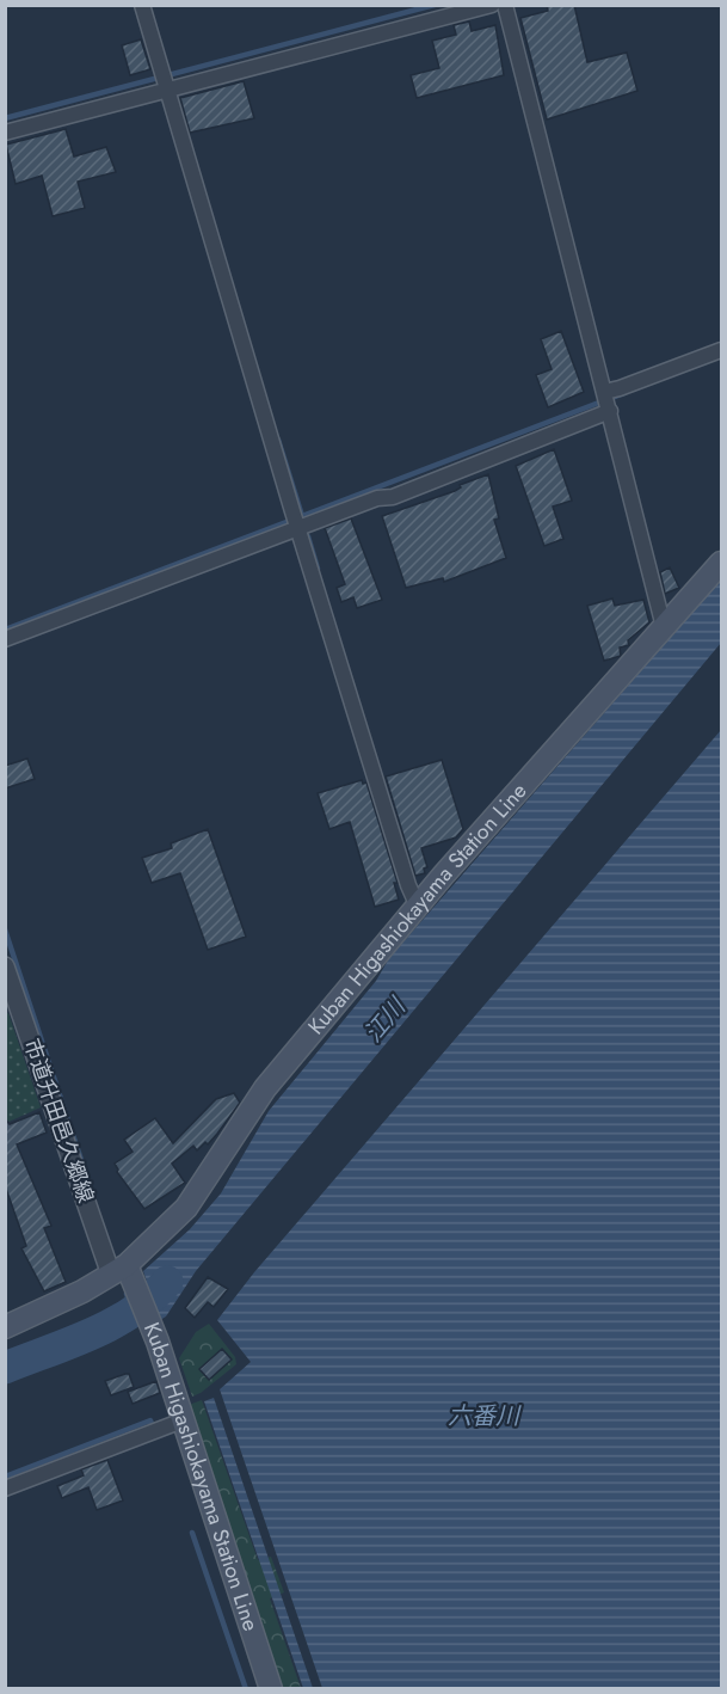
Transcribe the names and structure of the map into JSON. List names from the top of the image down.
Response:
{
  "streets": {
    "main road": ["Kuban Higashiokayama Station Line"],
    "street": ["市道升田邑久郷線"]
  },
  "crossings": [
    ["Kuban Higashiokayama Station Line", "市道升田邑久郷線"]
  ],
  "water": ["江川", "六番川"]
}
